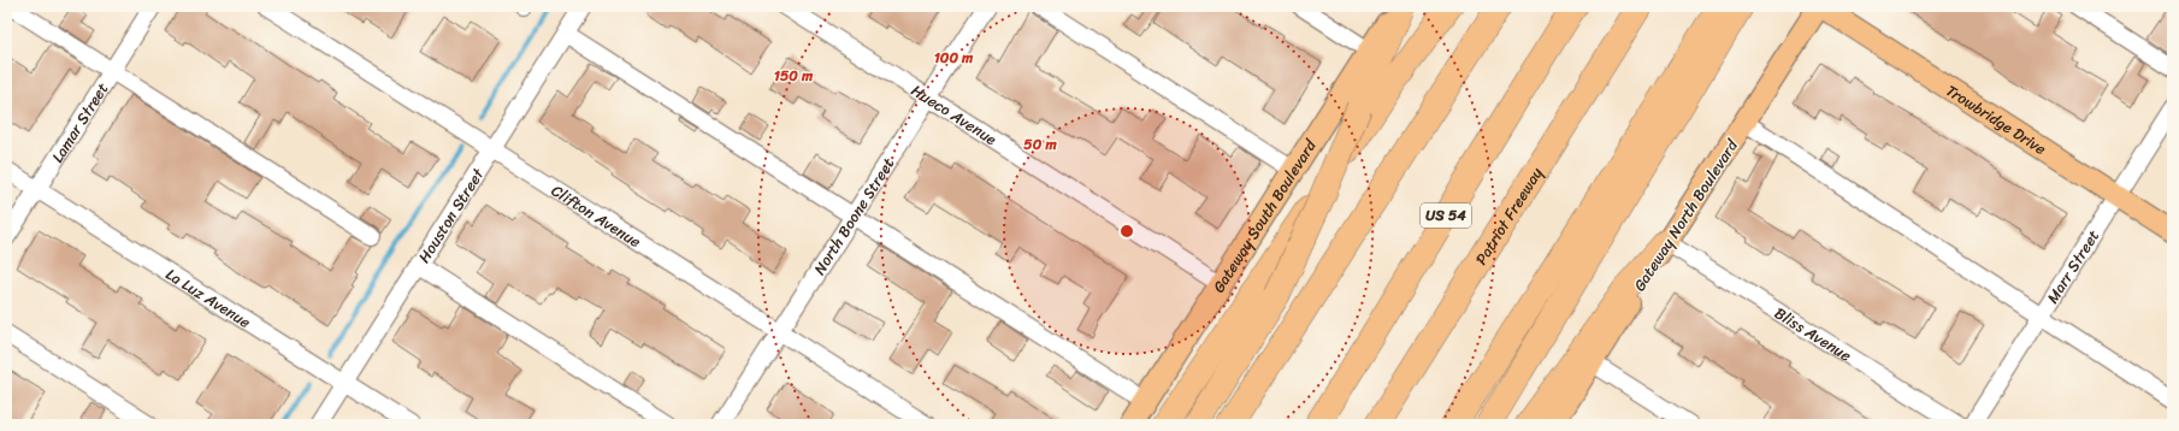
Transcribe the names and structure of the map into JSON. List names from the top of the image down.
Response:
{
  "streets": {
    "highway": ["US 54", "Patriot Freeway"],
    "main road": ["Trowbridge Drive", "Gateway South Boulevard", "Gateway North Boulevard"],
    "street": [
      "Hueco Avenue",
      "Lamar Street",
      "Houston Street",
      "Clifton Avenue",
      "North Boone Street",
      "Marr Street",
      "La Luz Avenue",
      "Bliss Avenue"
    ]
  },
  "crossings": [
    ["Hueco Avenue", "North Boone Street"],
    ["Hueco Avenue", "Gateway South Boulevard"],
    ["Trowbridge Drive", "Gateway North Boulevard"],
    ["Trowbridge Drive", "Marr Street"],
    ["Lamar Street", "La Luz Avenue"],
    ["Houston Street", "Clifton Avenue"],
    ["Houston Street", "La Luz Avenue"],
    ["Clifton Avenue", "North Boone Street"],
    ["Gateway North Boulevard", "Bliss Avenue"]
  ],
  "rings": ["100 m", "150 m", "50 m"]
}
